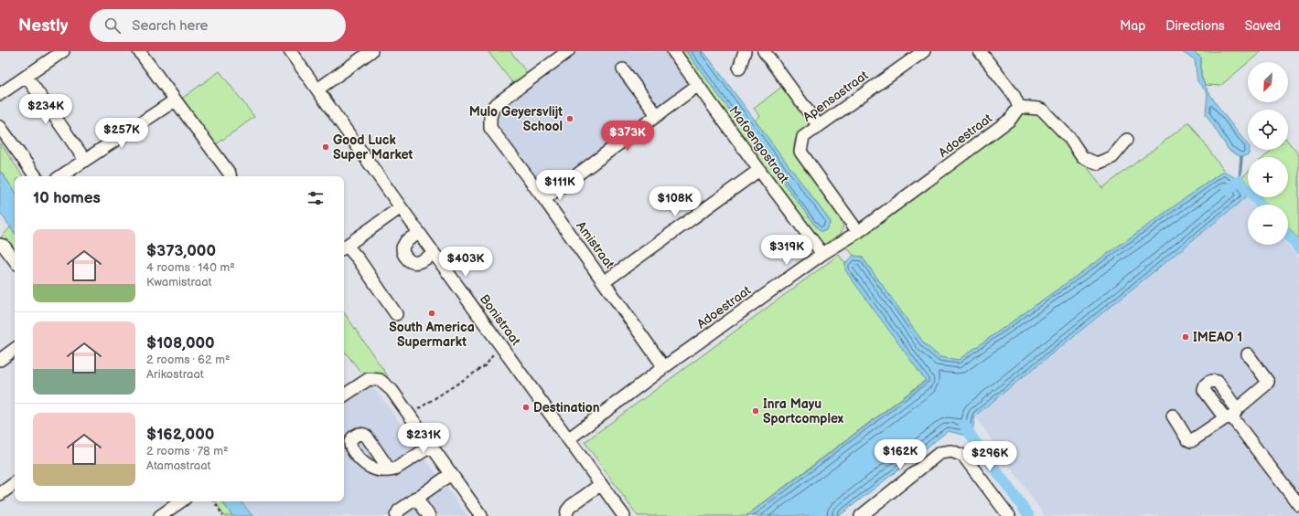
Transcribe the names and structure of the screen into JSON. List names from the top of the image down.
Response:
{
  "streets": {
    "street": [
      "Apensastraat",
      "Adoestraat",
      "Mafoengostraat",
      "Amistraat",
      "Bonistraat"
    ]
  },
  "crossings": [
    ["Apensastraat", "Adoestraat"],
    ["Adoestraat", "Mafoengostraat"],
    ["Adoestraat", "Amistraat"],
    ["Adoestraat", "Bonistraat"]
  ],
  "places": [
    "Mulo Geyersvlijt School",
    "Good Luck Super Market",
    "South America Supermarkt",
    "IMEAO 1",
    "Destination",
    "Inra Mayu Sportcomplex"
  ],
  "north": "bottom left",
  "page": {
    "header": "Nestly",
    "search": "Search here",
    "nav": ["Map", "Directions", "Saved"],
    "map_buttons": ["+", "−"],
    "price": [
      "$234K",
      "$257K",
      "$373K",
      "$111K",
      "$108K",
      "$319K",
      "$403K",
      "$231K",
      "$162K",
      "$296K"
    ],
    "heading": "10 homes",
    "list": [
      {
        "name": "$373,000",
        "note": "4 rooms · 140 m² · Kwamistraat"
      },
      {
        "name": "$108,000",
        "note": "2 rooms · 62 m² · Arikostraat"
      },
      {
        "name": "$162,000",
        "note": "2 rooms · 78 m² · Atamastraat"
      }
    ]
  }
}
